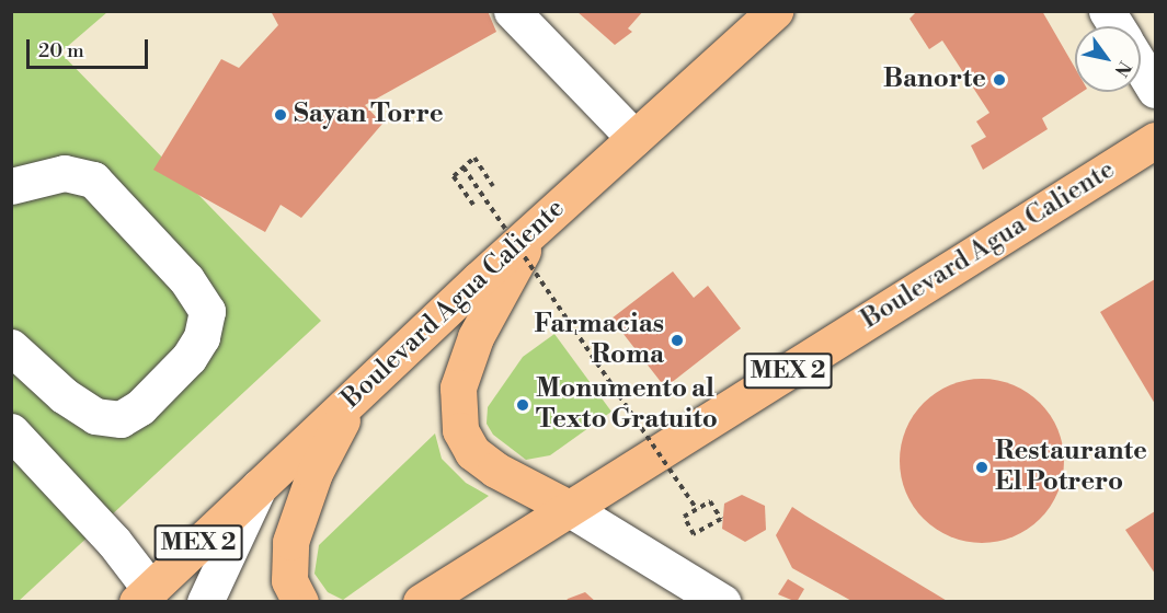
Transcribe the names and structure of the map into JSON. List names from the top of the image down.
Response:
{
  "streets": {
    "main road": ["Boulevard Agua Caliente", "MEX 2"]
  },
  "places": [
    "Banorte",
    "Sayan Torre",
    "Farmacias Roma",
    "Monumento al Texto Gratuito",
    "Restaurante El Potrero"
  ],
  "scale_bar": "20 m",
  "north": "bottom right"
}
